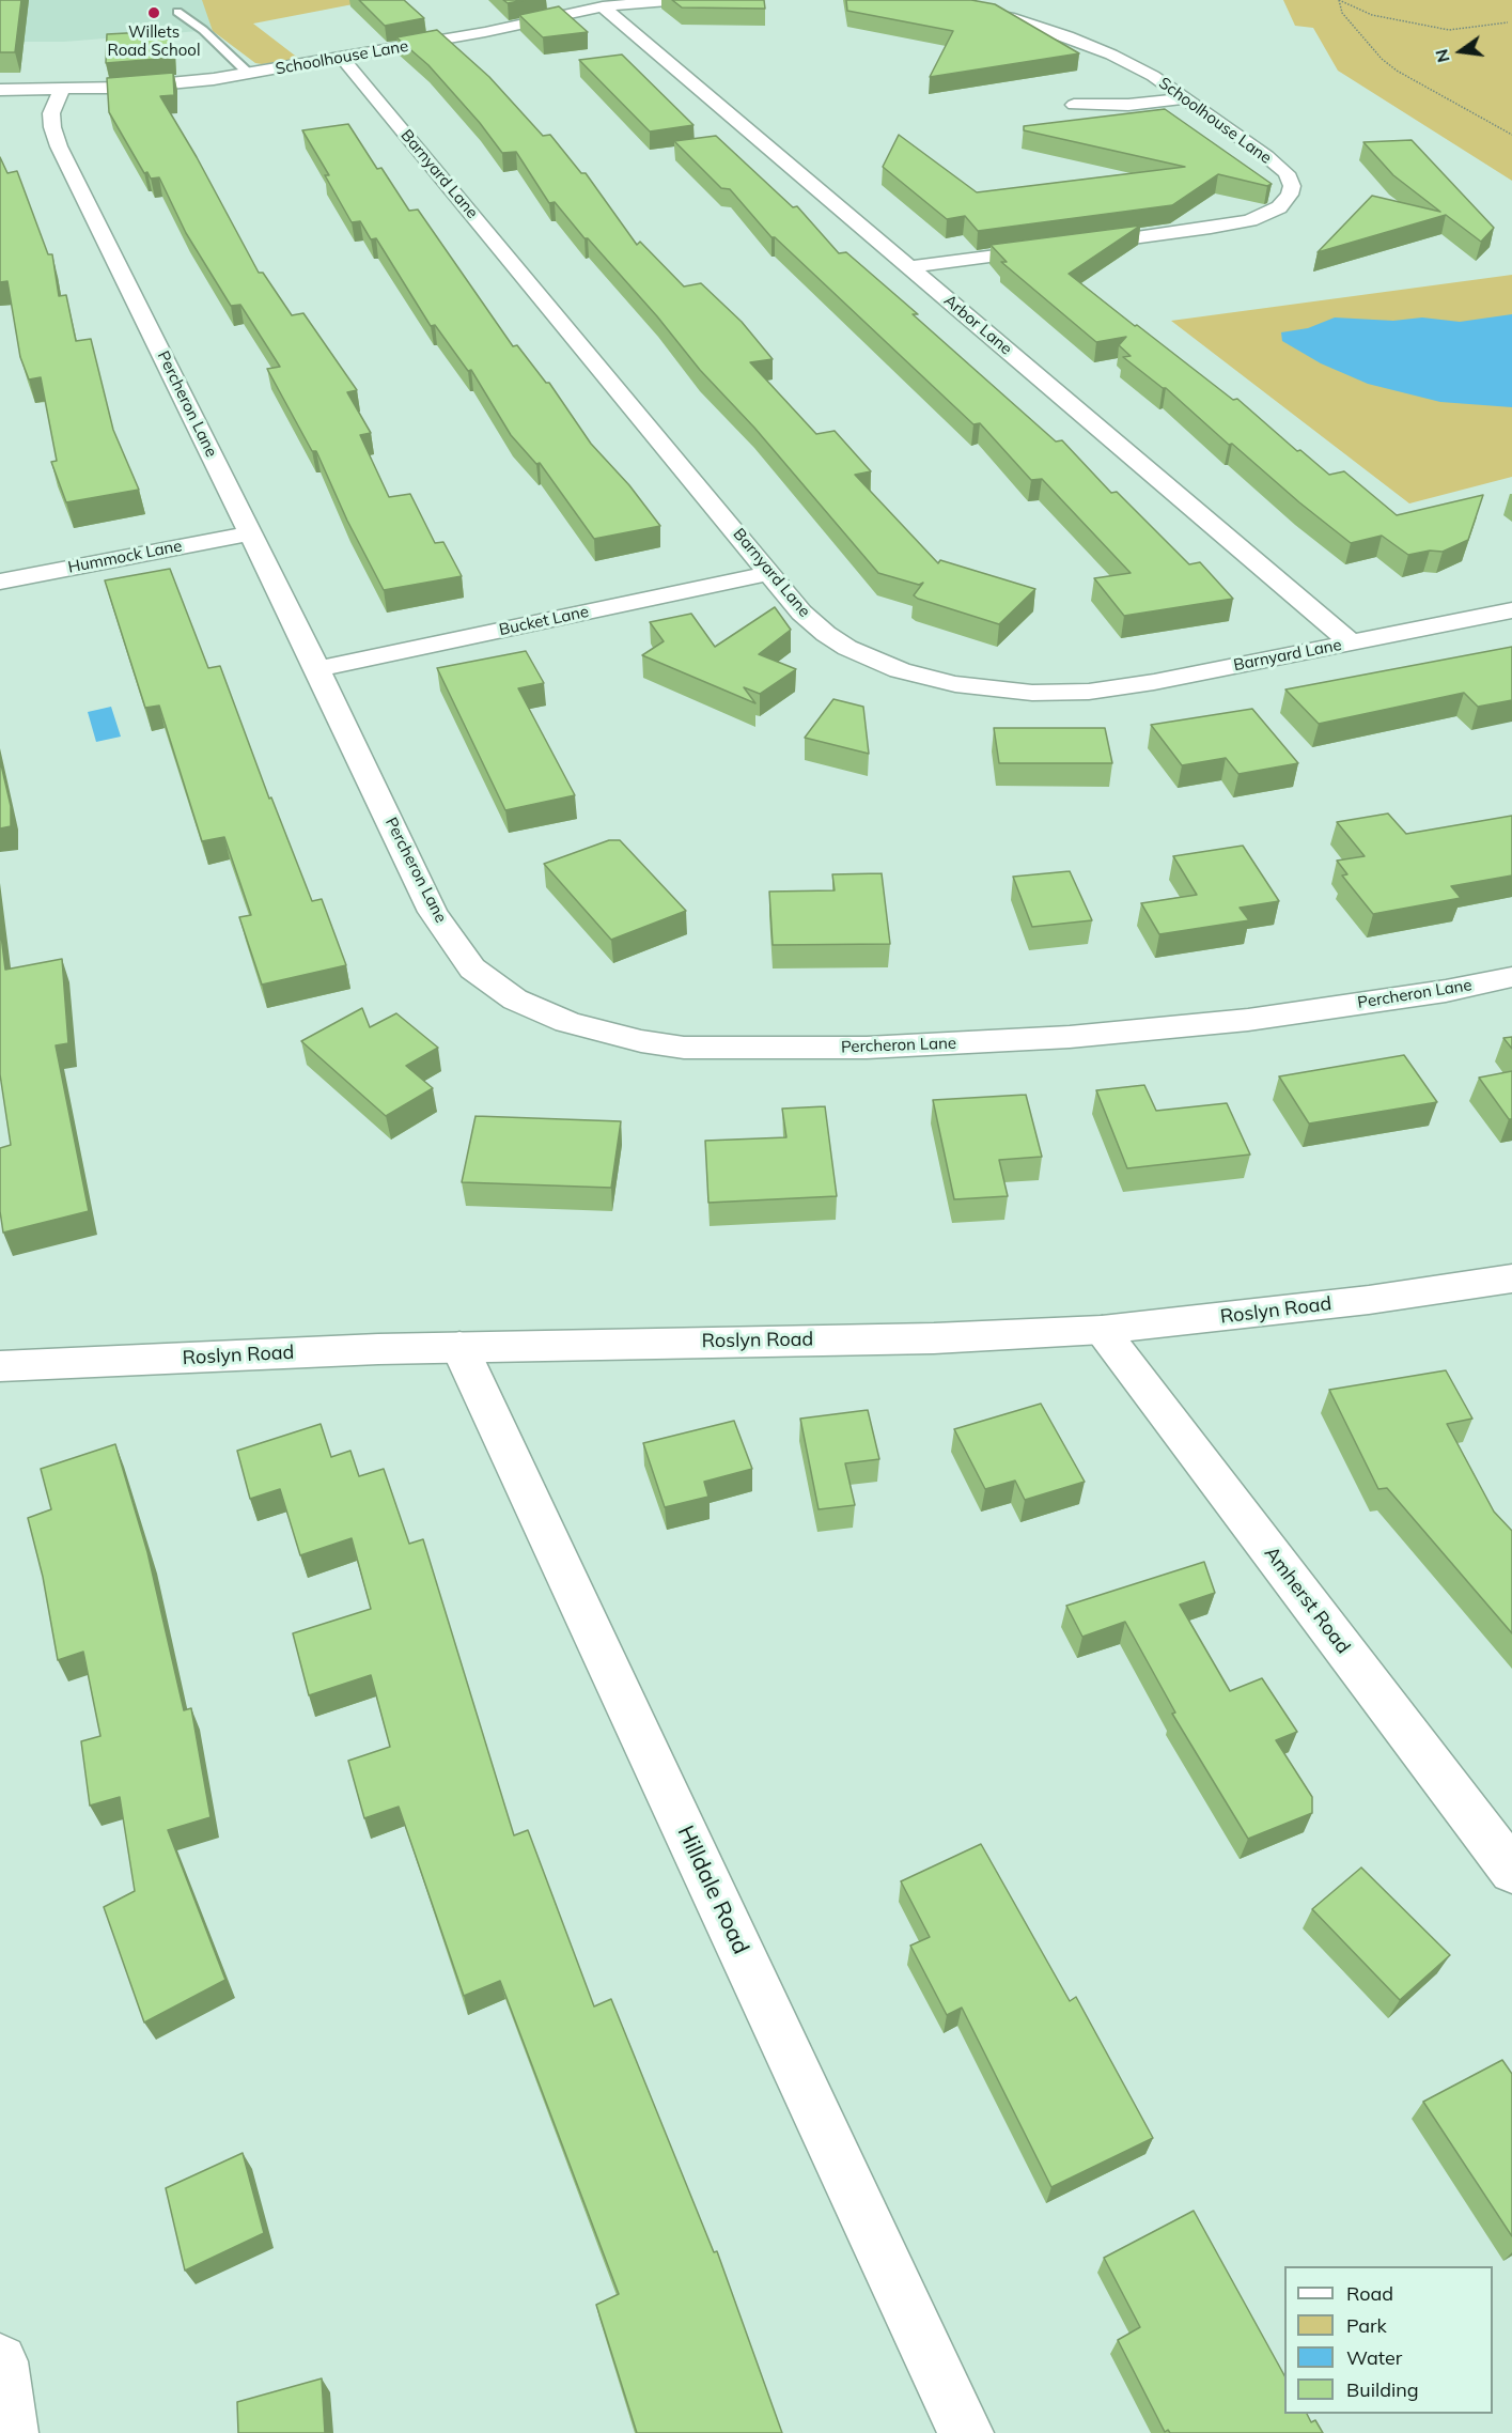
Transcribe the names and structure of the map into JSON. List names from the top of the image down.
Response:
{
  "streets": {
    "street": [
      "Schoolhouse Lane",
      "Barnyard Lane",
      "Arbor Lane",
      "Percheron Lane",
      "Hummock Lane",
      "Bucket Lane",
      "Roslyn Road",
      "Amherst Road",
      "Hilldale Road"
    ]
  },
  "crossings": [
    ["Schoolhouse Lane", "Barnyard Lane"],
    ["Schoolhouse Lane", "Arbor Lane"],
    ["Schoolhouse Lane", "Percheron Lane"],
    ["Barnyard Lane", "Arbor Lane"],
    ["Barnyard Lane", "Bucket Lane"],
    ["Percheron Lane", "Hummock Lane"],
    ["Percheron Lane", "Bucket Lane"],
    ["Roslyn Road", "Amherst Road"],
    ["Roslyn Road", "Hilldale Road"]
  ],
  "places": ["Willets Road School"],
  "legend": [
    "Road",
    "Park",
    "Water",
    "Building"
  ],
  "north": "left"
}
